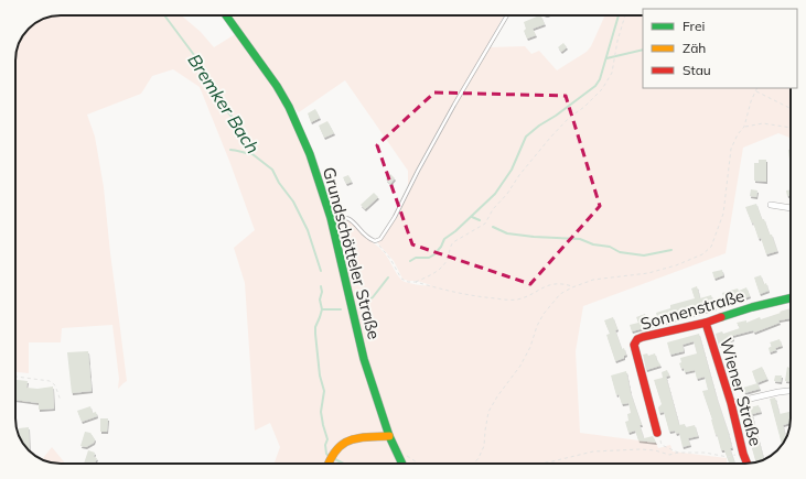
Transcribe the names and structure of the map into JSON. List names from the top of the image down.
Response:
{
  "streets": {
    "main road": ["Grundschötteler Straße", "Sonnenstraße", "Wiener Straße"]
  },
  "crossings": [
    ["Sonnenstraße", "Wiener Straße"]
  ],
  "water": ["Bremker Bach"],
  "legend": ["Frei", "Zäh", "Stau"]
}
